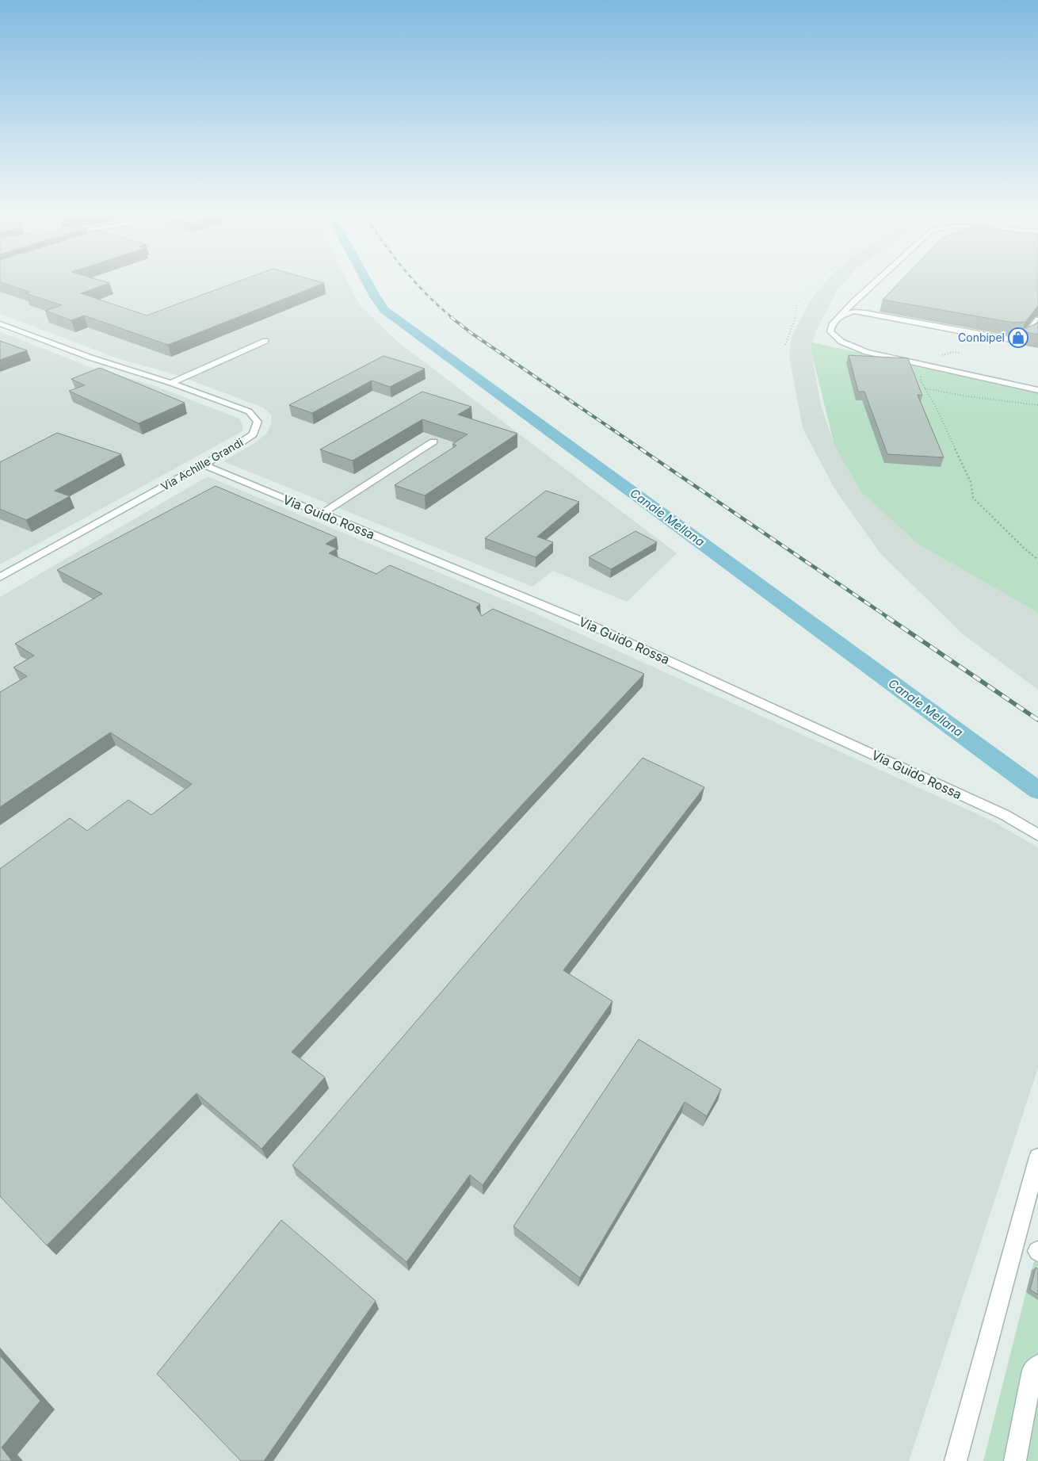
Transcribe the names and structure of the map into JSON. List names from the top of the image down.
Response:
{
  "streets": {
    "street": ["Via Achille Grandi", "Via Guido Rossa"]
  },
  "crossings": [
    ["Via Achille Grandi", "Via Guido Rossa"]
  ],
  "water": ["Canale Mellana"],
  "places": {
    "shop": ["Conbipel"]
  }
}
